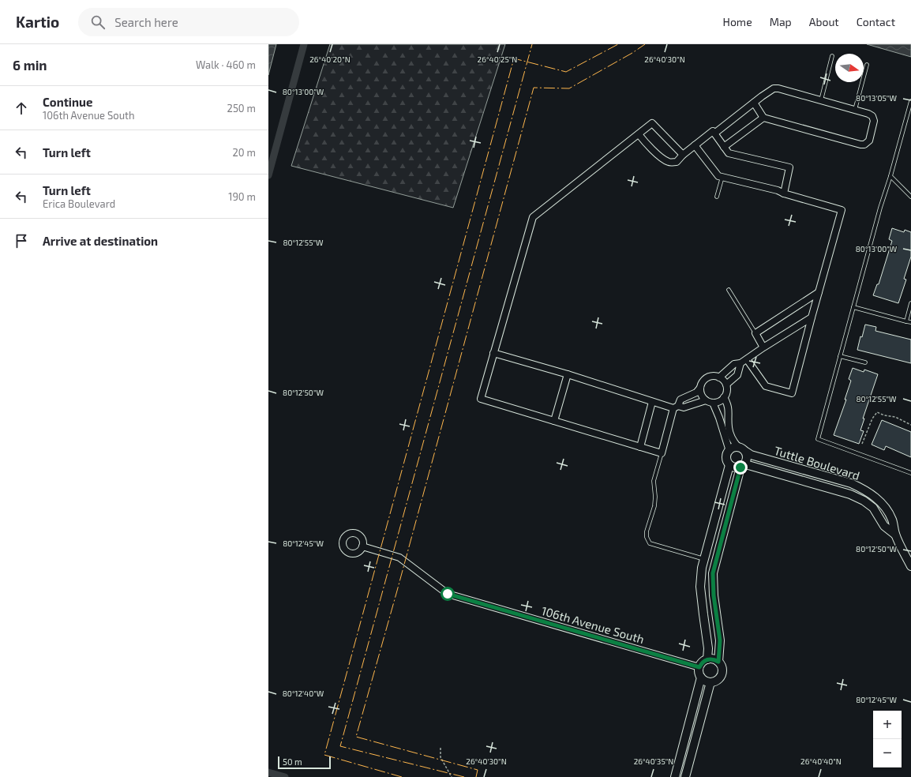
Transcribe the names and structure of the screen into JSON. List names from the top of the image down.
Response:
{
  "streets": {
    "street": ["Tuttle Boulevard", "106th Avenue South"]
  },
  "scale_bar": "50 m",
  "north": "right",
  "page": {
    "header": "Kartio",
    "search": "Search here",
    "nav": [
      "Home",
      "Map",
      "About",
      "Contact"
    ],
    "heading": ["6 min", "Walk · 460 m"],
    "list": [
      ["Continue", "106th Avenue South", "250 m"],
      ["Turn left", "20 m"],
      ["Turn left", "Erica Boulevard", "190 m"],
      "Arrive at destination"
    ],
    "map_buttons": ["+", "−"],
    "scale": "50 m"
  },
  "coordinates": [
    "26°40'25\"N",
    "26°40'30\"N",
    "26°40'20\"N",
    "80°13'00\"W",
    "80°13'05\"W",
    "80°12'55\"W",
    "80°12'50\"W",
    "80°12'45\"W",
    "80°12'40\"W",
    "26°40'35\"N",
    "26°40'40\"N"
  ]
}
